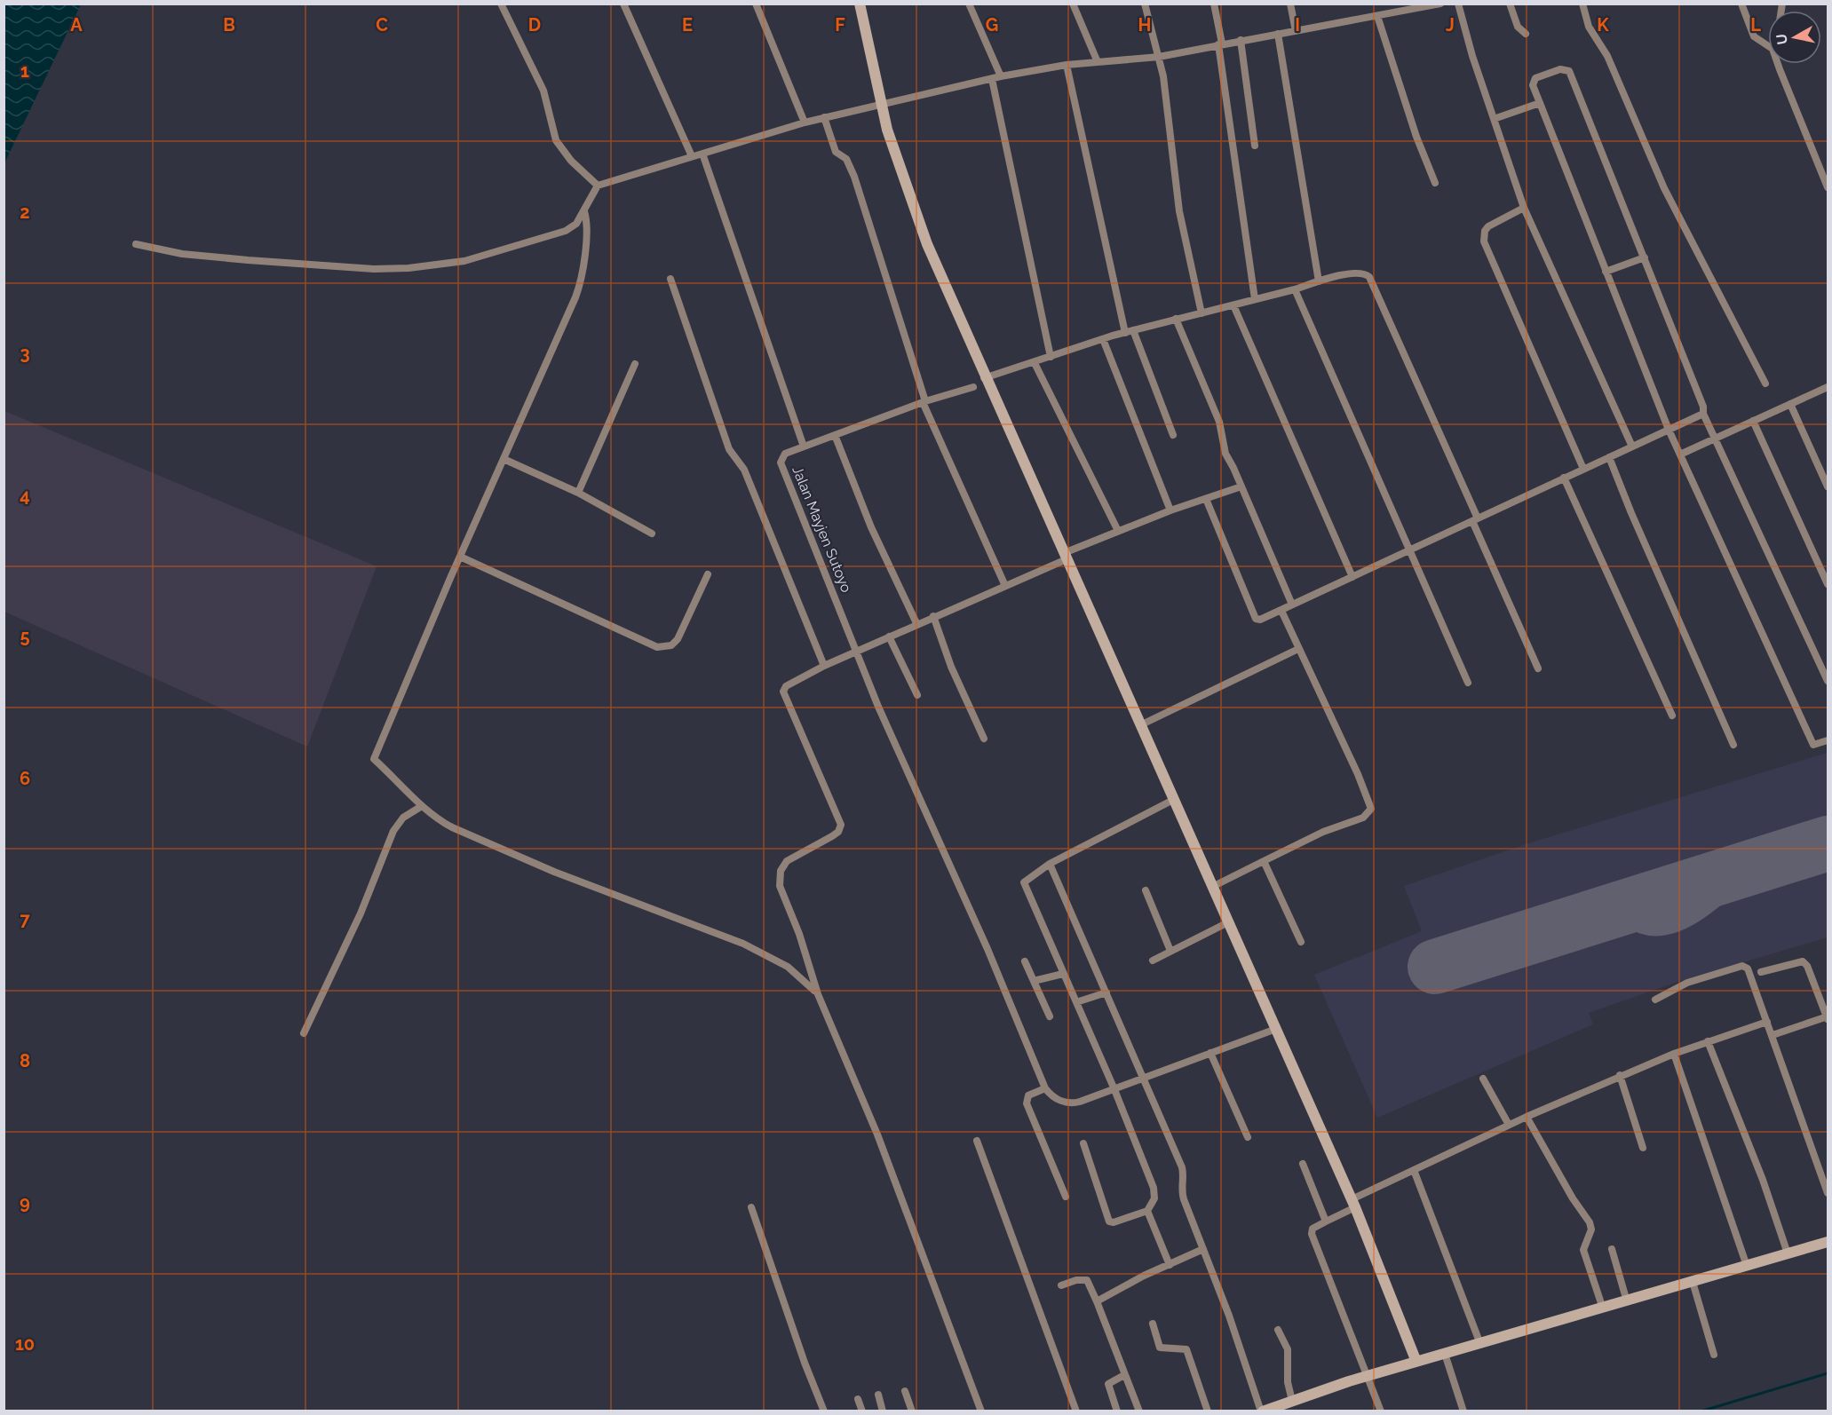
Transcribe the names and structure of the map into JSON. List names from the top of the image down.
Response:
{
  "streets": {
    "street": ["Jalan Mayjen Sutoyo"]
  },
  "north": "left",
  "grid": {
    "columns": [
      "A",
      "B",
      "C",
      "D",
      "E",
      "F",
      "G",
      "H",
      "I",
      "J",
      "K",
      "L"
    ],
    "rows": [
      "1",
      "2",
      "3",
      "4",
      "5",
      "6",
      "7",
      "8",
      "9",
      "10"
    ]
  }
}
